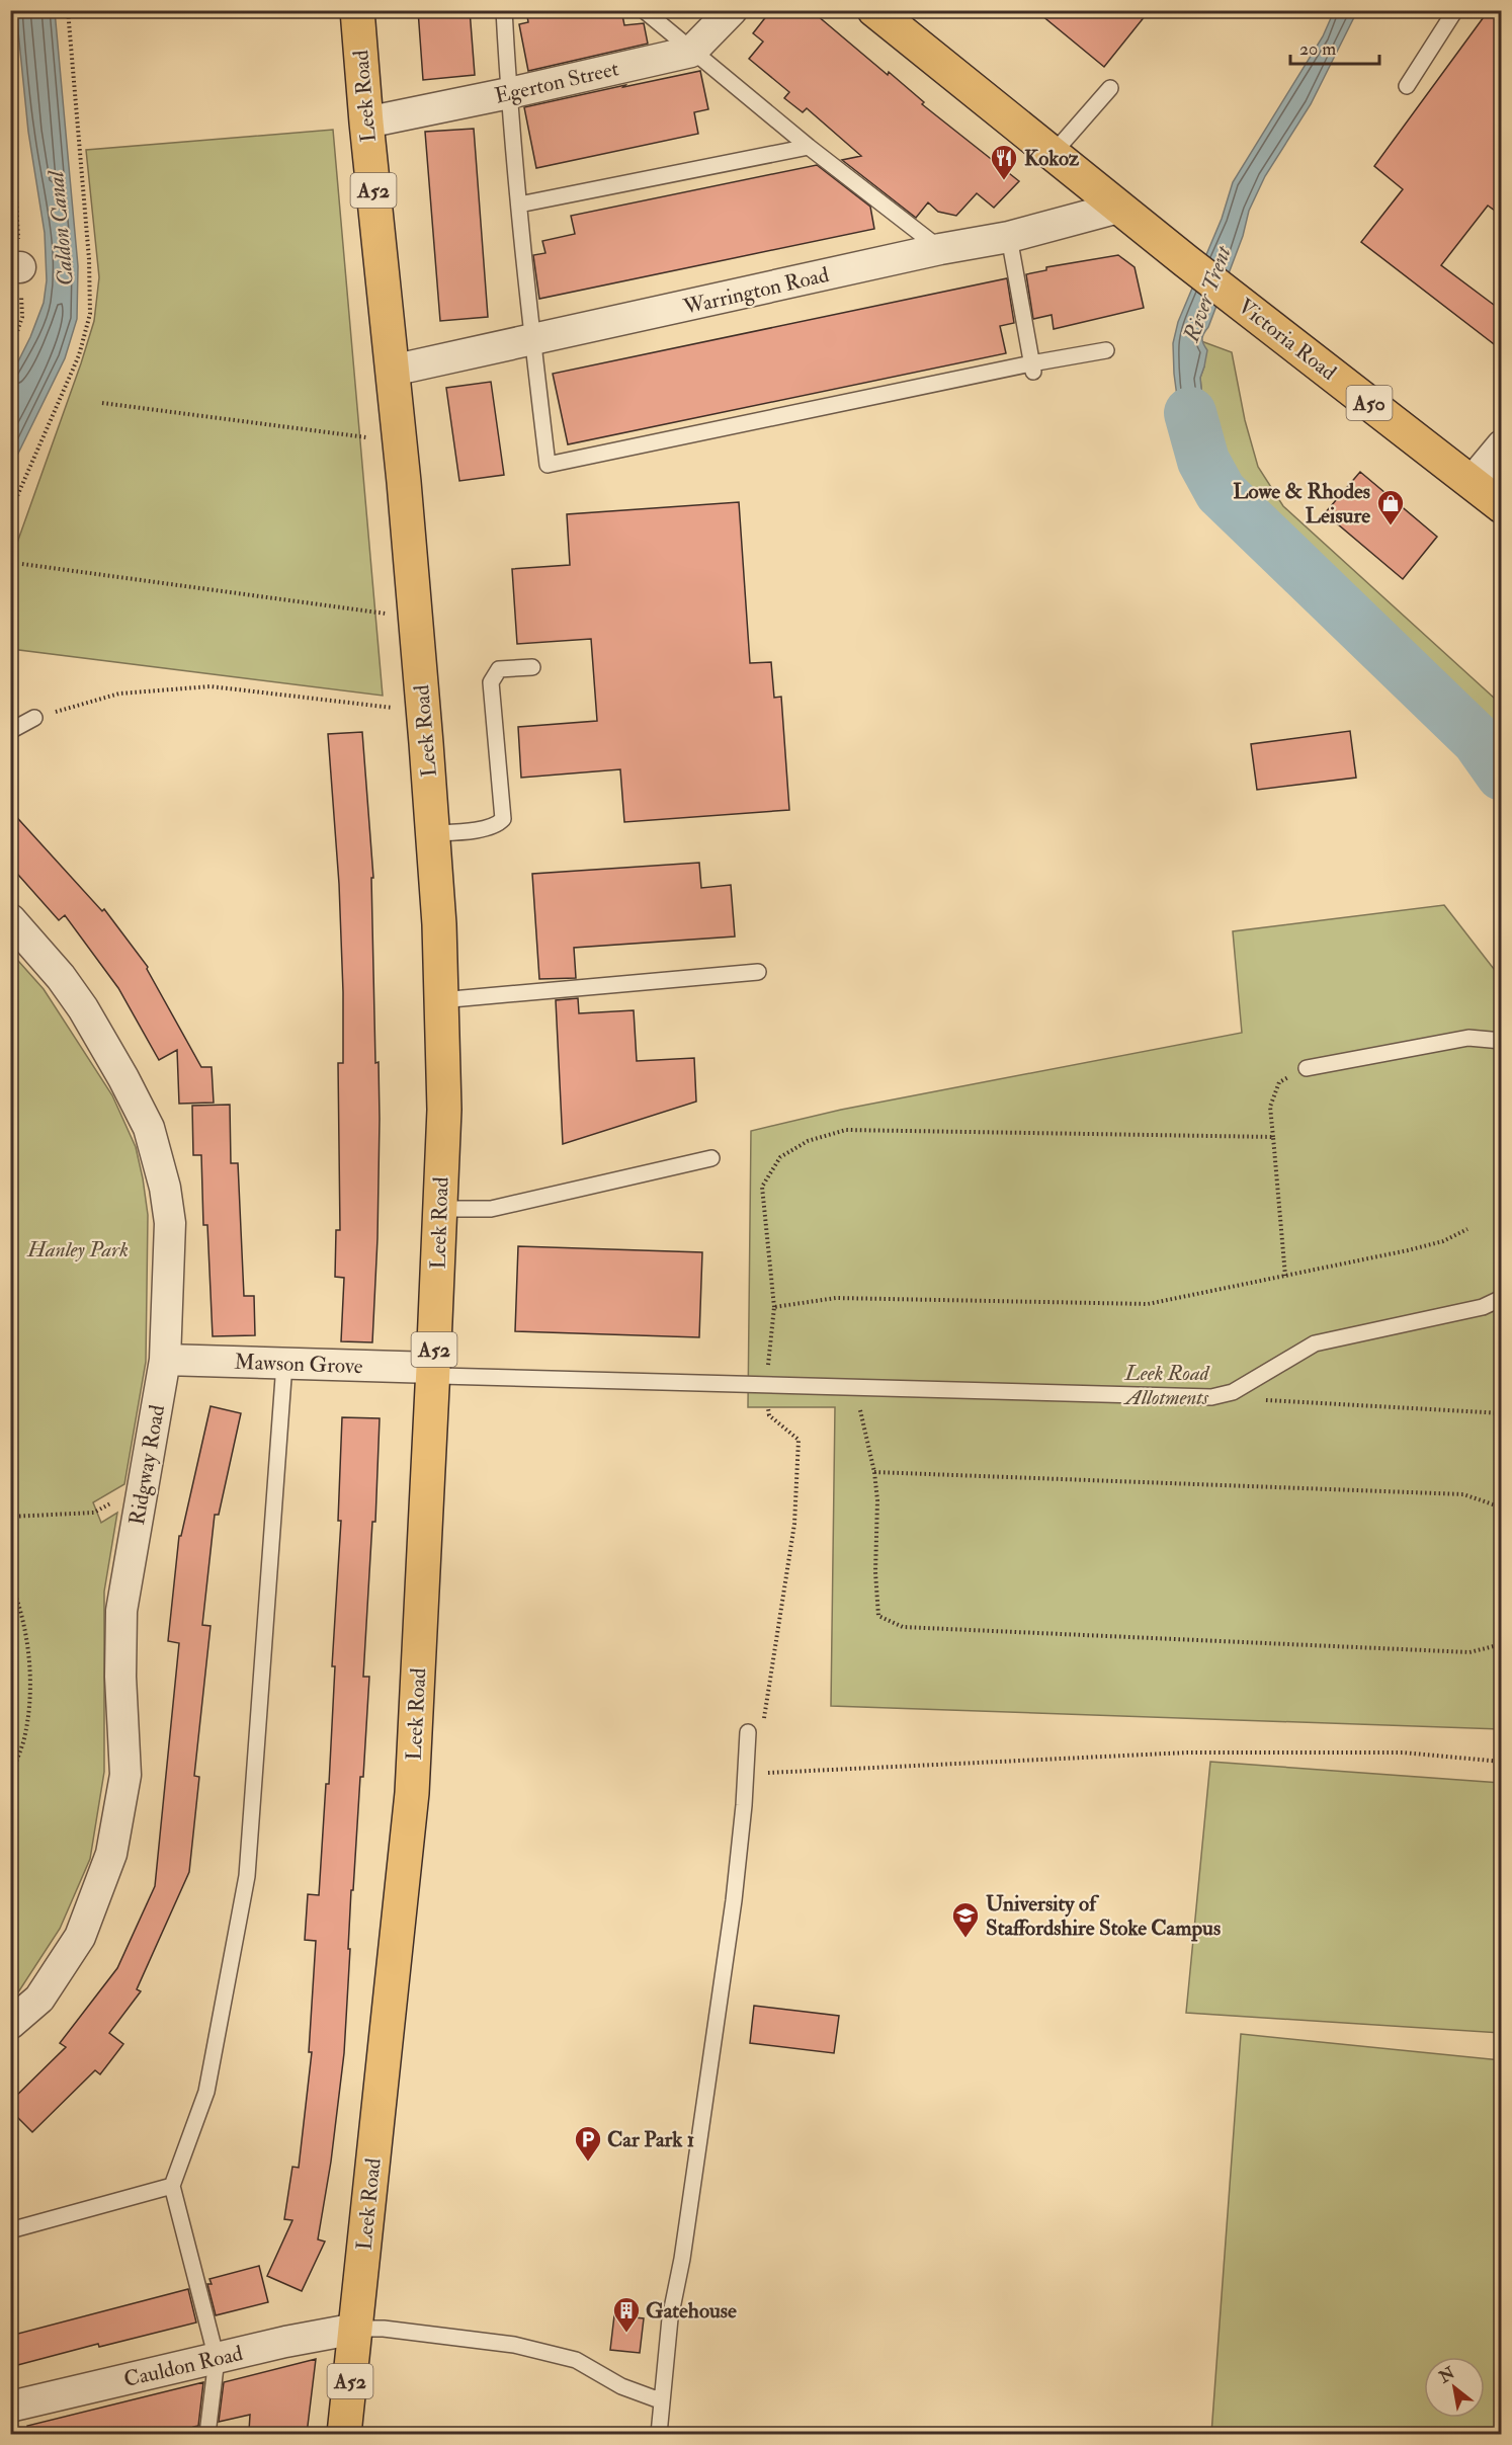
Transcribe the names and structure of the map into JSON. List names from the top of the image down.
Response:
{
  "streets": {
    "main road": [
      "Leek Road",
      "A52",
      "Victoria Road",
      "A50"
    ],
    "street": [
      "Egerton Street",
      "Warrington Road",
      "Mawson Grove",
      "Ridgway Road",
      "Cauldon Road"
    ]
  },
  "crossings": [
    ["Egerton Street", "Leek Road"],
    ["Leek Road", "Warrington Road"],
    ["Leek Road", "Mawson Grove"],
    ["Leek Road", "Cauldon Road"],
    ["Warrington Road", "Victoria Road"],
    ["Mawson Grove", "Ridgway Road"]
  ],
  "water": ["Caldon Canal", "River Trent"],
  "parks": ["Hanley Park", "Leek Road Allotments"],
  "places": {
    "restaurant": ["Kokoz"],
    "shop": ["Lowe & Rhodes Leisure"],
    "school or university": ["University of Staffordshire Stoke Campus"],
    "parking": ["Car Park 1"],
    "building": ["Gatehouse"]
  },
  "scale_bar": "20 m",
  "north": "top left"
}
